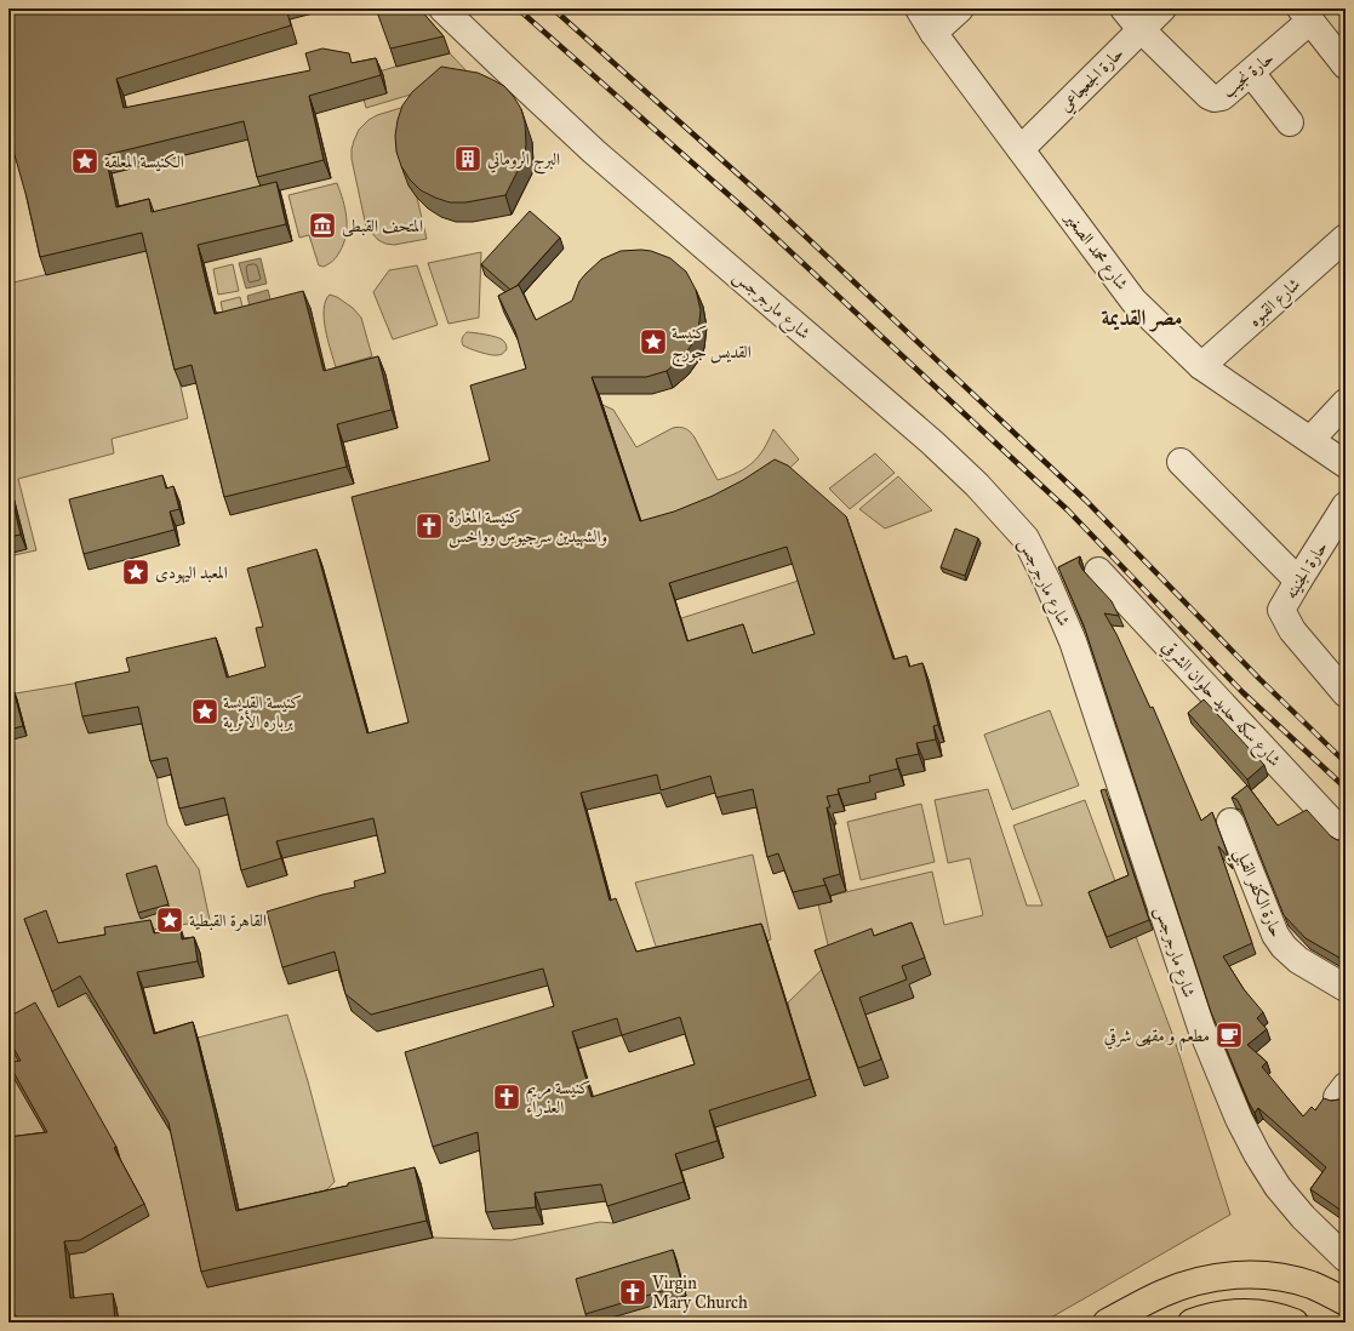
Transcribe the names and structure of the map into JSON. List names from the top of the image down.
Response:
{
  "streets": {
    "street": [
      "حارة نجيب",
      "حارة الجعجاعي",
      "شارع محمد الصغير",
      "شارع القبوه",
      "شارع مارجرجس",
      "حارة الجنينه",
      "شارع سكه حديد حلوان الشرقي",
      "حارة الكفر القبلي"
    ]
  },
  "crossings": [
    ["حارة نجيب", "حارة الجعجاعي"],
    ["حارة الجعجاعي", "شارع محمد الصغير"],
    ["شارع محمد الصغير", "شارع القبوه"]
  ],
  "districts": ["مصر القديمة"],
  "places": {
    "building": ["البرج الروماني"],
    "place": [
      "الكنيسة المعلقة",
      "كنيسة القديس جورج",
      "المعبد اليهودى",
      "كنيسة القديسة برباره الأثرية",
      "القاهرة القبطية"
    ],
    "museum": ["المتحف القبطى"],
    "church": ["كنيسة المغارة والشهيدين سرجيوس وواخس", "كنيسة مريم العذراء", "Virgin Mary Church"],
    "cafe": ["مطعم و مقهى شرقي"]
  }
}
